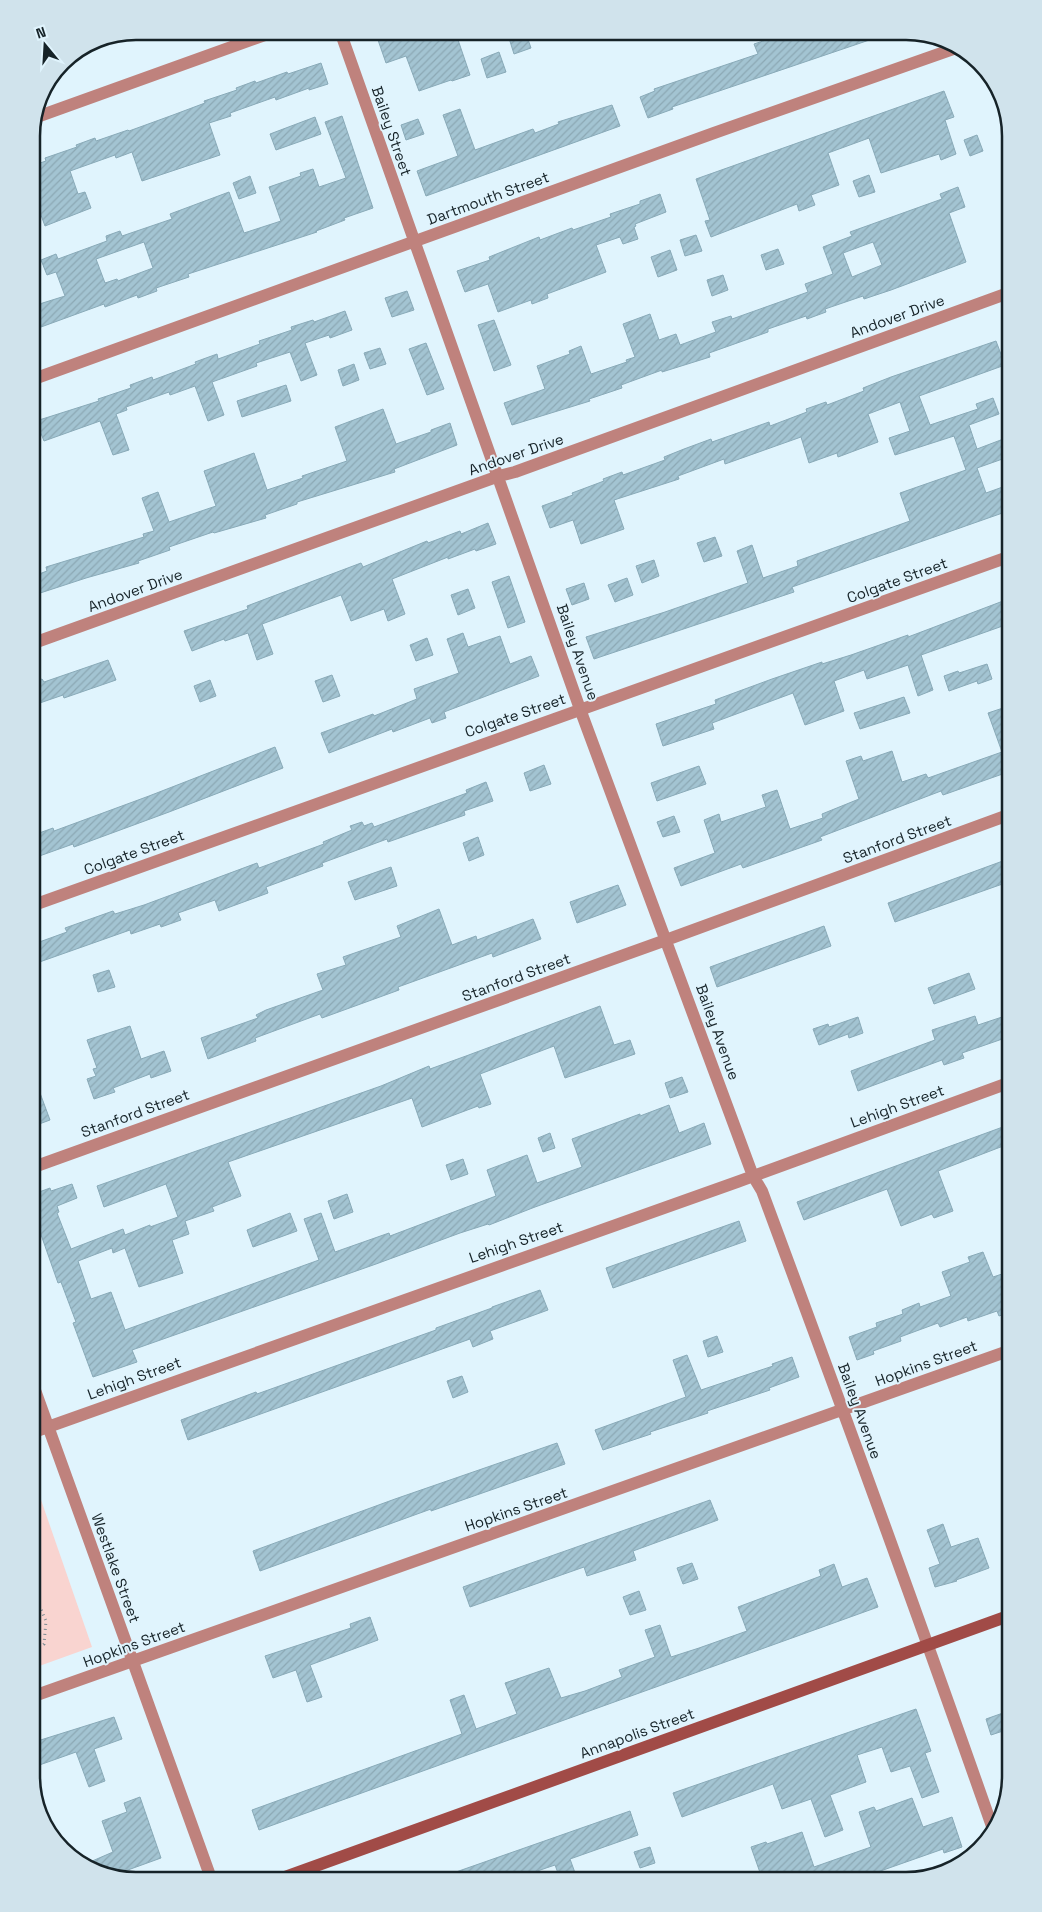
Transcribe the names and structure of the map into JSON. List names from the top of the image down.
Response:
{
  "streets": {
    "street": [
      "Bailey Street",
      "Dartmouth Street",
      "Andover Drive",
      "Colgate Street",
      "Bailey Avenue",
      "Stanford Street",
      "Lehigh Street",
      "Hopkins Street",
      "Westlake Street",
      "Annapolis Street"
    ]
  },
  "crossings": [
    ["Bailey Street", "Dartmouth Street"],
    ["Bailey Street", "Bailey Avenue"],
    ["Dartmouth Street", "Bailey Avenue"],
    ["Andover Drive", "Bailey Avenue"],
    ["Colgate Street", "Bailey Avenue"],
    ["Bailey Avenue", "Stanford Street"],
    ["Bailey Avenue", "Lehigh Street"],
    ["Bailey Avenue", "Hopkins Street"],
    ["Bailey Avenue", "Annapolis Street"],
    ["Lehigh Street", "Westlake Street"],
    ["Hopkins Street", "Westlake Street"]
  ],
  "north": "top"
}
